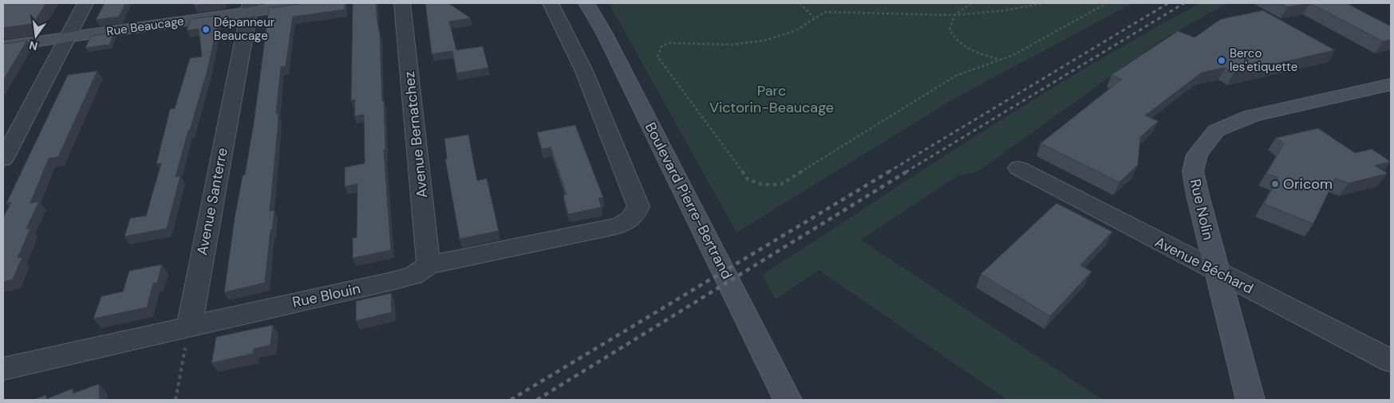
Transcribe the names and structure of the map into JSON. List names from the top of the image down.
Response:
{
  "streets": {
    "street": [
      "Rue Beaucage",
      "Avenue Bernatchez",
      "Boulevard Pierre-Bertrand",
      "Avenue Santerre",
      "Rue Nolin",
      "Avenue Béchard",
      "Rue Blouin"
    ]
  },
  "crossings": [
    ["Rue Beaucage", "Avenue Santerre"],
    ["Avenue Bernatchez", "Rue Blouin"],
    ["Avenue Santerre", "Rue Blouin"],
    ["Rue Nolin", "Avenue Béchard"]
  ],
  "parks": ["Parc Victorin-Beaucage"],
  "places": ["Dépanneur Beaucage", "Berco les'etiquette", "Oricom"],
  "north": "bottom"
}
